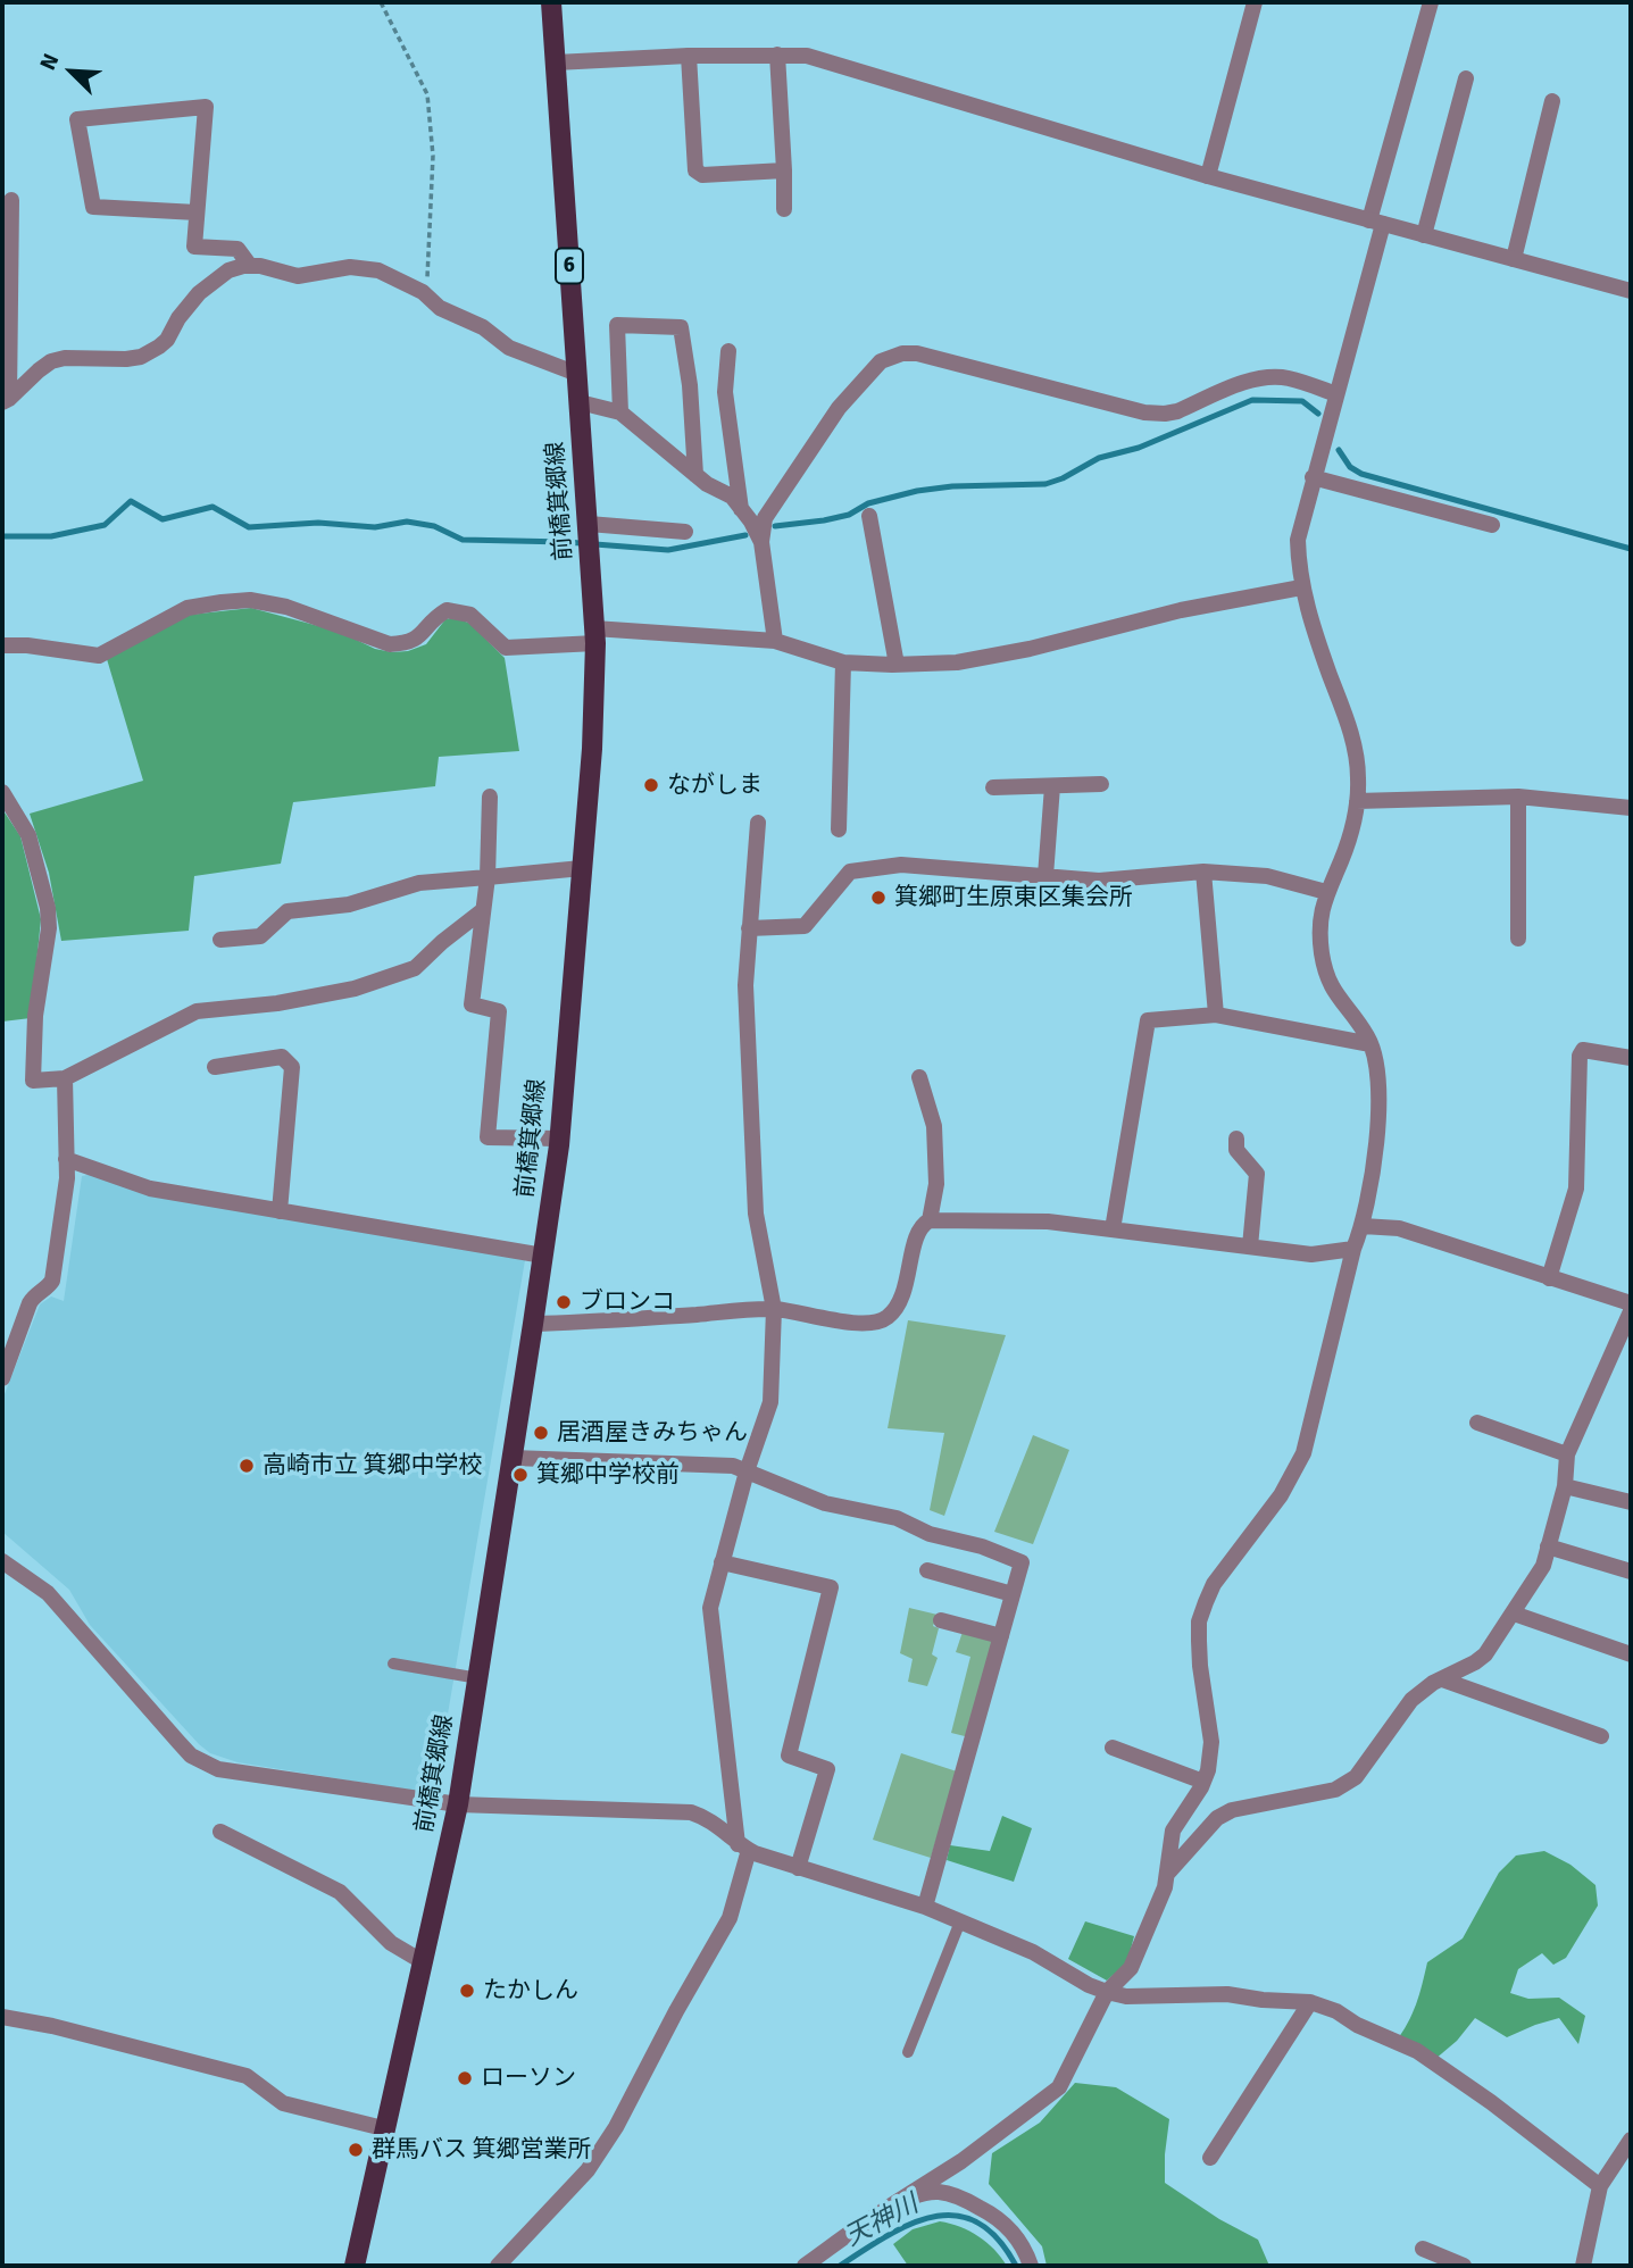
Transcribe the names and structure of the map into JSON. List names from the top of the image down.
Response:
{
  "streets": {
    "main road": ["6", "前橋箕郷線"]
  },
  "water": ["天神川"],
  "places": [
    "ながしま",
    "箕郷町生原東区集会所",
    "ブロンコ",
    "居酒屋きみちゃん",
    "高崎市立 箕郷中学校",
    "箕郷中学校前",
    "たかしん",
    "ローソン",
    "群馬バス 箕郷営業所"
  ],
  "north": "top left"
}
